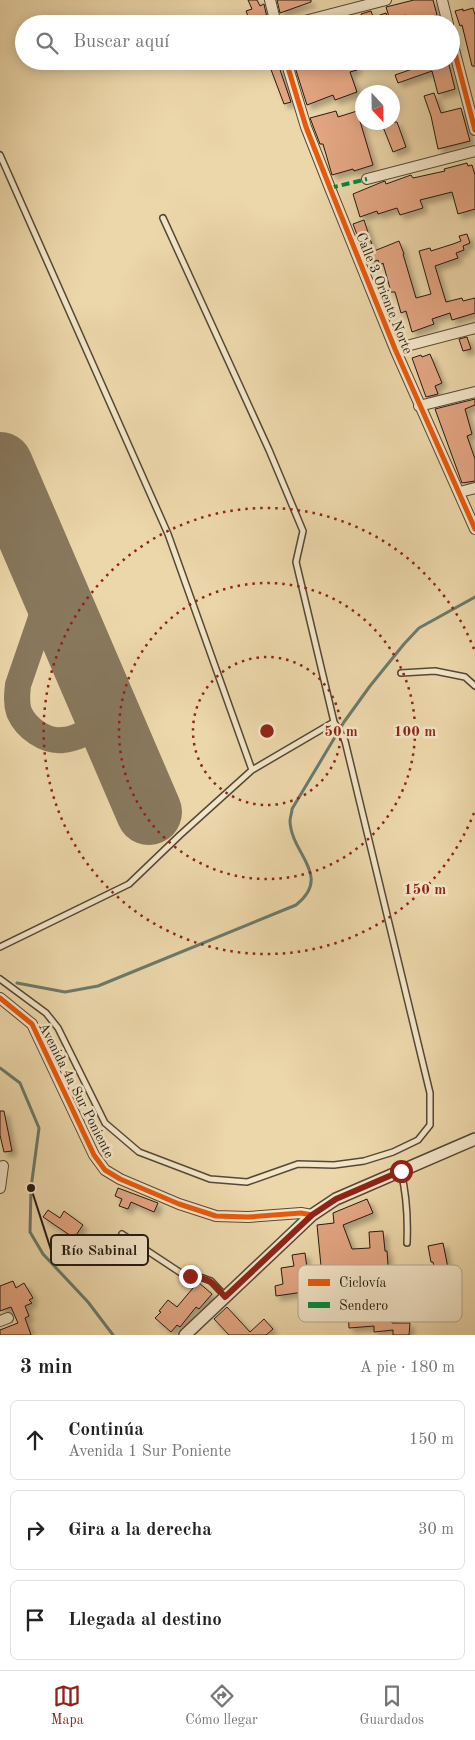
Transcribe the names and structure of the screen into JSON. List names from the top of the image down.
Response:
{
  "streets": {
    "street": ["Calle 3 Oriente Norte", "Avenida 4a Sur Poniente"]
  },
  "places": ["Río Sabinal"],
  "legend": ["Ciclovía", "Sendero"],
  "north": "bottom",
  "page": {
    "search": "Buscar aquí",
    "heading": ["3 min", "A pie · 180 m"],
    "list": [
      ["Continúa", "Avenida 1 Sur Poniente", "150 m"],
      ["Gira a la derecha", "30 m"],
      "Llegada al destino"
    ],
    "nav": ["Mapa", "Cómo llegar", "Guardados"]
  },
  "rings": ["50 m", "100 m", "150 m"]
}
